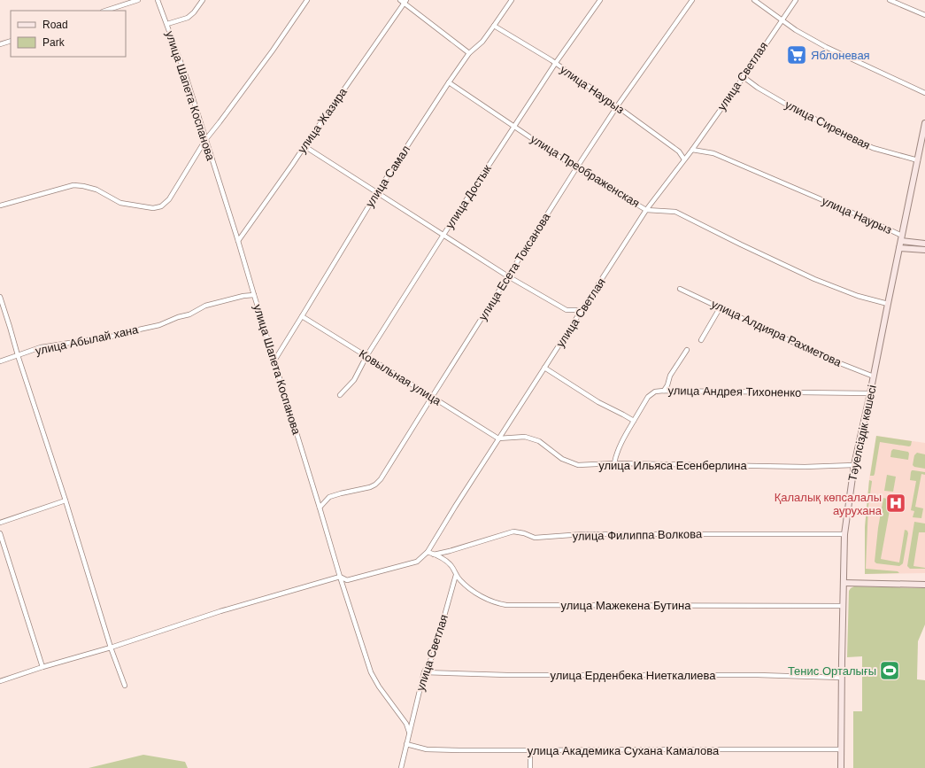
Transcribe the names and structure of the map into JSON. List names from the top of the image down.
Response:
{
  "streets": {
    "main road": ["Тәуелсіздік көшесі"],
    "street": [
      "улица Светлая",
      "улица Наурыз",
      "улица Шапета Коспанова",
      "улица Жазира",
      "улица Сиреневая",
      "улица Преображенская",
      "улица Самал",
      "улица Достык",
      "улица Есета Токсанова",
      "улица Алдияра Рахметова",
      "улица Абылай хана",
      "Ковыльная улица",
      "улица Андрея Тихоненко",
      "улица Ильяса Есенберлина",
      "улица Филиппа Волкова",
      "улица Мажекена Бутина",
      "улица Ерденбека Ниеткалиева",
      "улица Академика Сухана Камалова"
    ]
  },
  "crossings": [
    ["улица Светлая", "улица Наурыз"],
    ["улица Светлая", "улица Шапета Коспанова"],
    ["улица Светлая", "улица Сиреневая"],
    ["улица Светлая", "улица Преображенская"],
    ["улица Светлая", "Ковыльная улица"],
    ["улица Светлая", "улица Ильяса Есенберлина"],
    ["улица Светлая", "улица Мажекена Бутина"],
    ["улица Светлая", "улица Ерденбека Ниеткалиева"],
    ["улица Светлая", "улица Академика Сухана Камалова"],
    ["улица Наурыз", "улица Самал"],
    ["улица Наурыз", "улица Достык"],
    ["улица Наурыз", "улица Есета Токсанова"],
    ["улица Наурыз", "Тәуелсіздік көшесі"],
    ["улица Шапета Коспанова", "улица Жазира"],
    ["улица Шапета Коспанова", "улица Самал"],
    ["улица Шапета Коспанова", "улица Есета Токсанова"],
    ["улица Шапета Коспанова", "улица Абылай хана"],
    ["улица Сиреневая", "Тәуелсіздік көшесі"],
    ["улица Преображенская", "улица Самал"],
    ["улица Преображенская", "улица Достык"],
    ["улица Преображенская", "улица Есета Токсанова"],
    ["улица Преображенская", "Тәуелсіздік көшесі"],
    ["улица Самал", "Ковыльная улица"],
    ["улица Достык", "Ковыльная улица"],
    ["улица Есета Токсанова", "Ковыльная улица"],
    ["улица Алдияра Рахметова", "Тәуелсіздік көшесі"],
    ["Ковыльная улица", "улица Ильяса Есенберлина"],
    ["улица Андрея Тихоненко", "Тәуелсіздік көшесі"],
    ["улица Андрея Тихоненко", "улица Ильяса Есенберлина"],
    ["Тәуелсіздік көшесі", "улица Ильяса Есенберлина"],
    ["Тәуелсіздік көшесі", "улица Филиппа Волкова"],
    ["Тәуелсіздік көшесі", "улица Мажекена Бутина"],
    ["Тәуелсіздік көшесі", "улица Ерденбека Ниеткалиева"],
    ["Тәуелсіздік көшесі", "улица Академика Сухана Камалова"],
    ["улица Филиппа Волкова", "улица Мажекена Бутина"]
  ],
  "places": {
    "supermarket": ["Яблоневая"],
    "hospital": ["Қалалық көпсалалы аурухана"],
    "sports": ["Тенис Орталығы"]
  },
  "legend": ["Road", "Park"]
}
